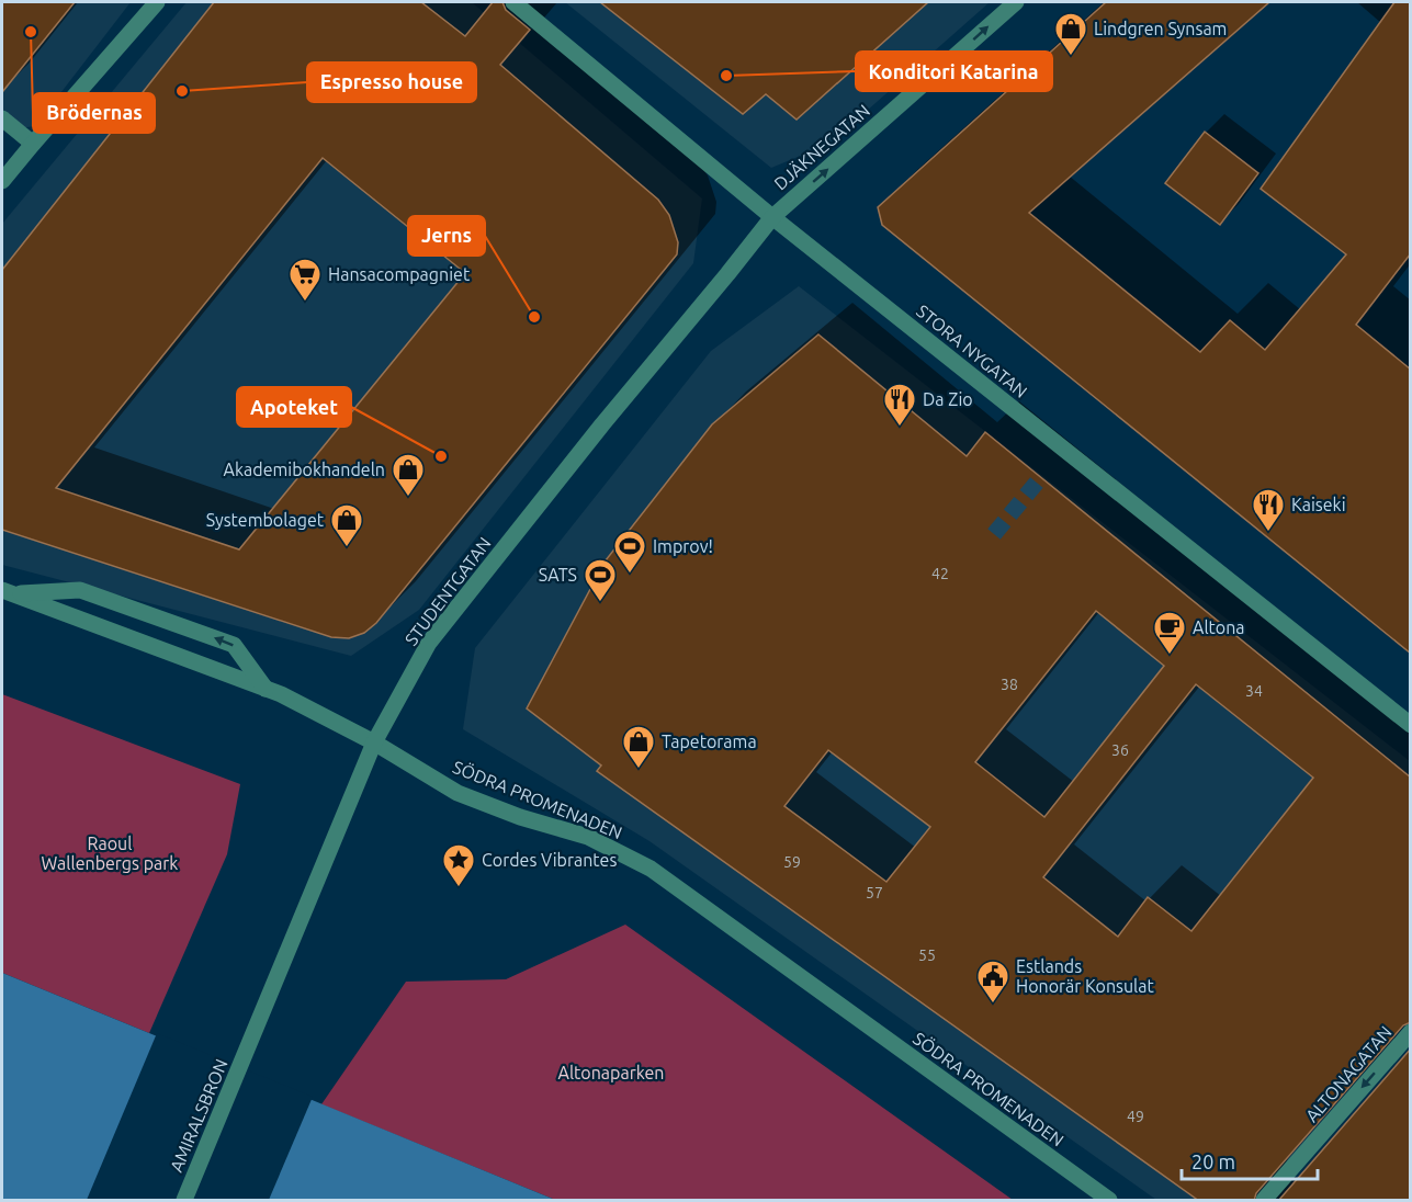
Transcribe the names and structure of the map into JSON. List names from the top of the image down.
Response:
{
  "streets": {
    "street": [
      "DJÄKNEGATAN",
      "STORA NYGATAN",
      "STUDENTGATAN",
      "SÖDRA PROMENADEN",
      "ALTONAGATAN",
      "AMIRALSBRON"
    ]
  },
  "crossings": [
    ["DJÄKNEGATAN", "STORA NYGATAN"],
    ["DJÄKNEGATAN", "STUDENTGATAN"],
    ["STORA NYGATAN", "STUDENTGATAN"],
    ["STUDENTGATAN", "SÖDRA PROMENADEN"],
    ["STUDENTGATAN", "AMIRALSBRON"]
  ],
  "one_way": ["DJÄKNEGATAN", "ALTONAGATAN"],
  "parks": ["Raoul Wallenbergs park", "Altonaparken"],
  "places": {
    "other": [
      "Brödernas",
      "Konditori Katarina",
      "Espresso house",
      "Jerns",
      "Apoteket"
    ],
    "shop": [
      "Lindgren Synsam",
      "Akademibokhandeln",
      "Systembolaget",
      "Tapetorama"
    ],
    "supermarket": ["Hansacompagniet"],
    "restaurant": ["Da Zio", "Kaiseki"],
    "sports": ["Improv!", "SATS"],
    "cafe": ["Altona"],
    "place": ["Cordes Vibrantes"],
    "public building": ["Estlands Honorär Konsulat"]
  },
  "house_numbers": [
    "42",
    "38",
    "34",
    "36",
    "59",
    "57",
    "55",
    "49"
  ],
  "scale_bar": "20 m"
}
